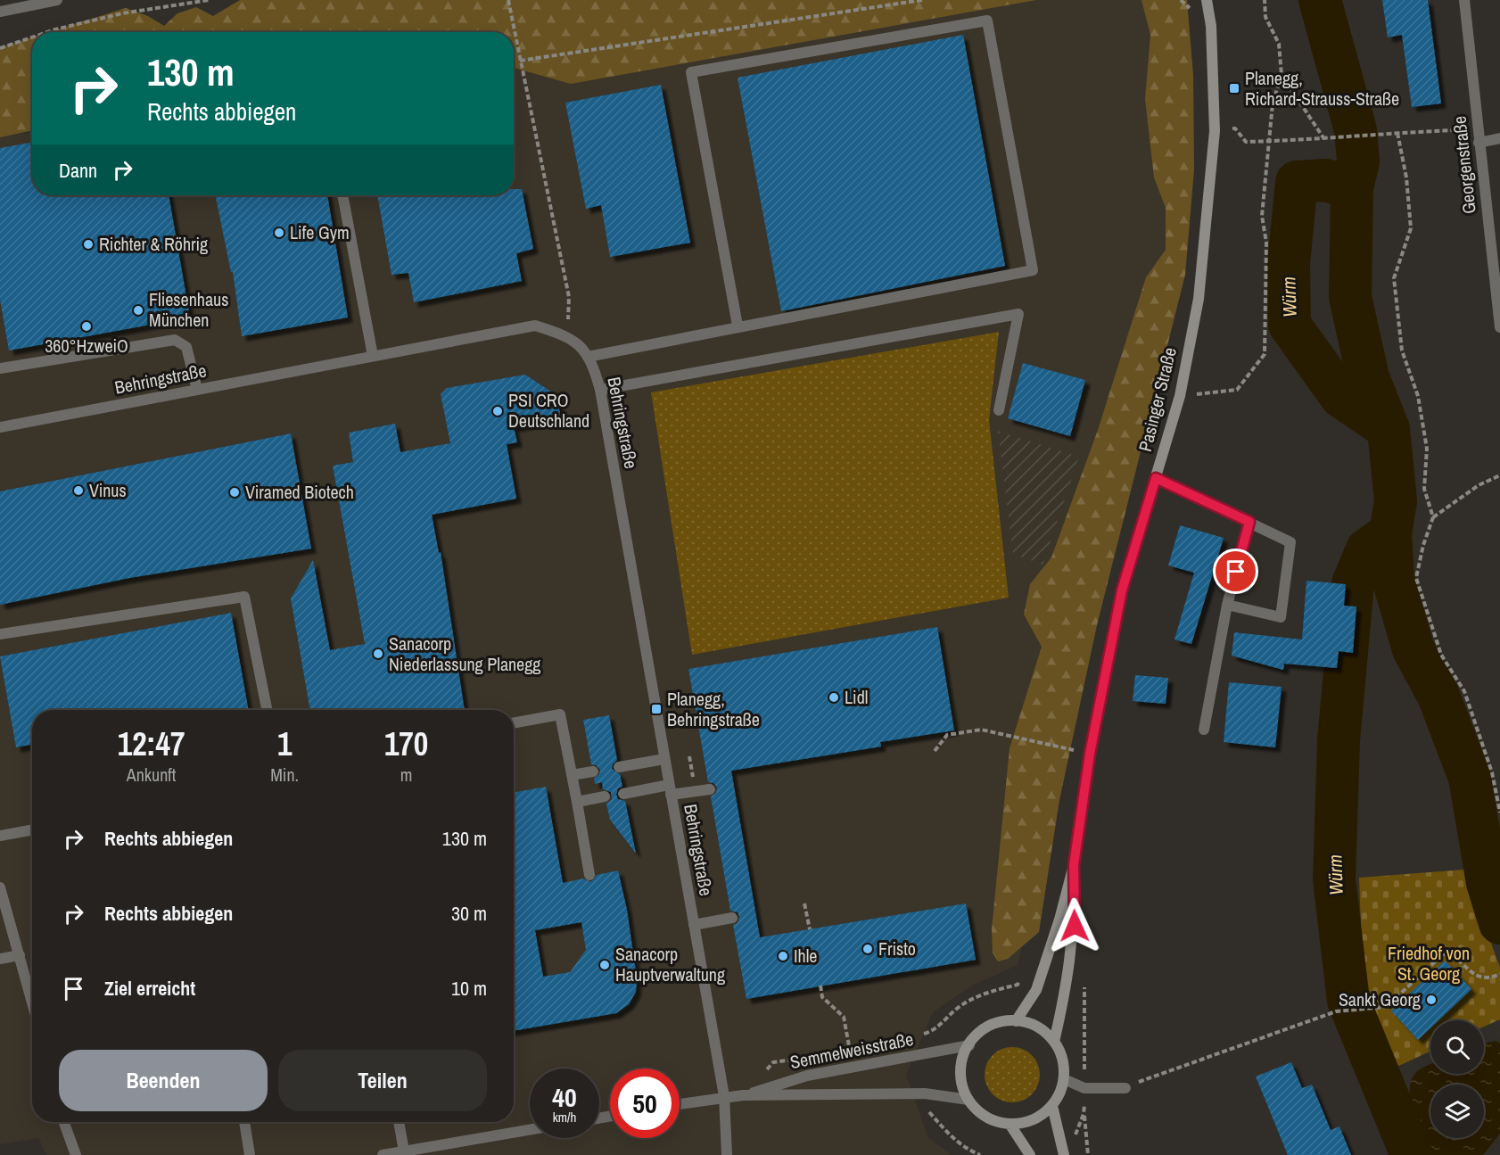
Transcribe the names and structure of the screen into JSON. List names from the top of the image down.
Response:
{
  "streets": {
    "main road": ["Pasinger Straße"],
    "street": ["Georgenstraße", "Behringstraße", "Semmelweisstraße"]
  },
  "crossings": [
    ["Behringstraße", "Semmelweisstraße"],
    ["Pasinger Straße", "Semmelweisstraße"]
  ],
  "water": ["Würm"],
  "parks": ["Friedhof von St. Georg"],
  "places": {
    "transit": ["Planegg, Richard-Strauss-Straße", "Planegg, Behringstraße"],
    "other": [
      "Life Gym",
      "Richter & Röhrig",
      "Fliesenhaus München",
      "360°HzweiO",
      "PSI CRO Deutschland",
      "Vinus",
      "Viramed Biotech",
      "Sanacorp Niederlassung Planegg",
      "Lidl",
      "Fristo",
      "Ihle",
      "Sanacorp Hauptverwaltung",
      "Sankt Georg"
    ]
  },
  "page": {
    "turn": ["130 m", "Rechts abbiegen"],
    "then": "Dann",
    "eta": [
      "12:47",
      "Ankunft",
      "1",
      "Min.",
      "170",
      "m"
    ],
    "list": [
      {
        "name": "Rechts abbiegen",
        "value": "130 m"
      },
      {
        "name": "Rechts abbiegen",
        "value": "30 m"
      },
      {
        "name": "Ziel erreicht",
        "value": "10 m"
      }
    ],
    "buttons": ["Beenden", "Teilen"],
    "speed": "40 km/h",
    "limit": "50"
  }
}
